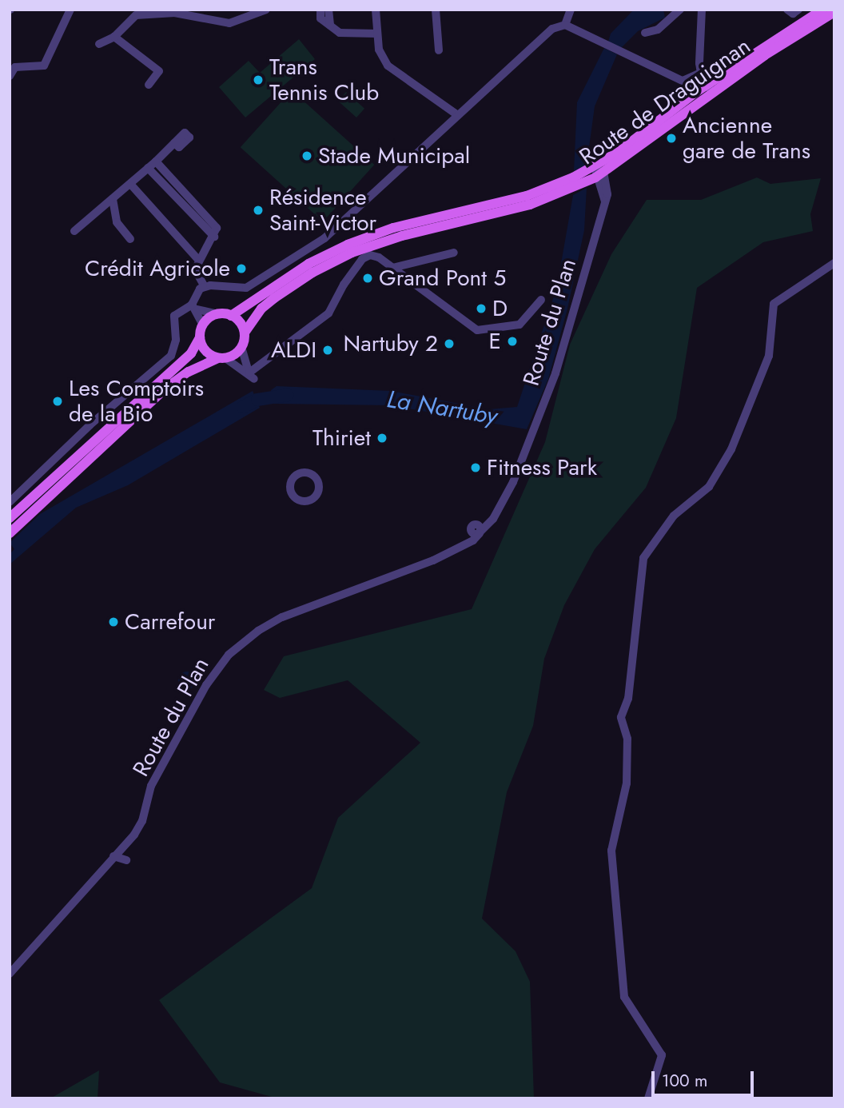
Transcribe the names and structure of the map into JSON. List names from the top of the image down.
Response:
{
  "streets": {
    "main road": ["Route de Draguignan"],
    "street": ["Route du Plan"]
  },
  "crossings": [
    ["Route de Draguignan", "Route du Plan"]
  ],
  "water": ["La Nartuby"],
  "places": [
    "Trans Tennis Club",
    "Ancienne gare de Trans",
    "Stade Municipal",
    "Résidence Saint-Victor",
    "Crédit Agricole",
    "Grand Pont 5",
    "D",
    "E",
    "Nartuby 2",
    "ALDI",
    "Les Comptoirs de la Bio",
    "Thiriet",
    "Fitness Park",
    "Carrefour"
  ],
  "scale_bar": "100 m"
}
